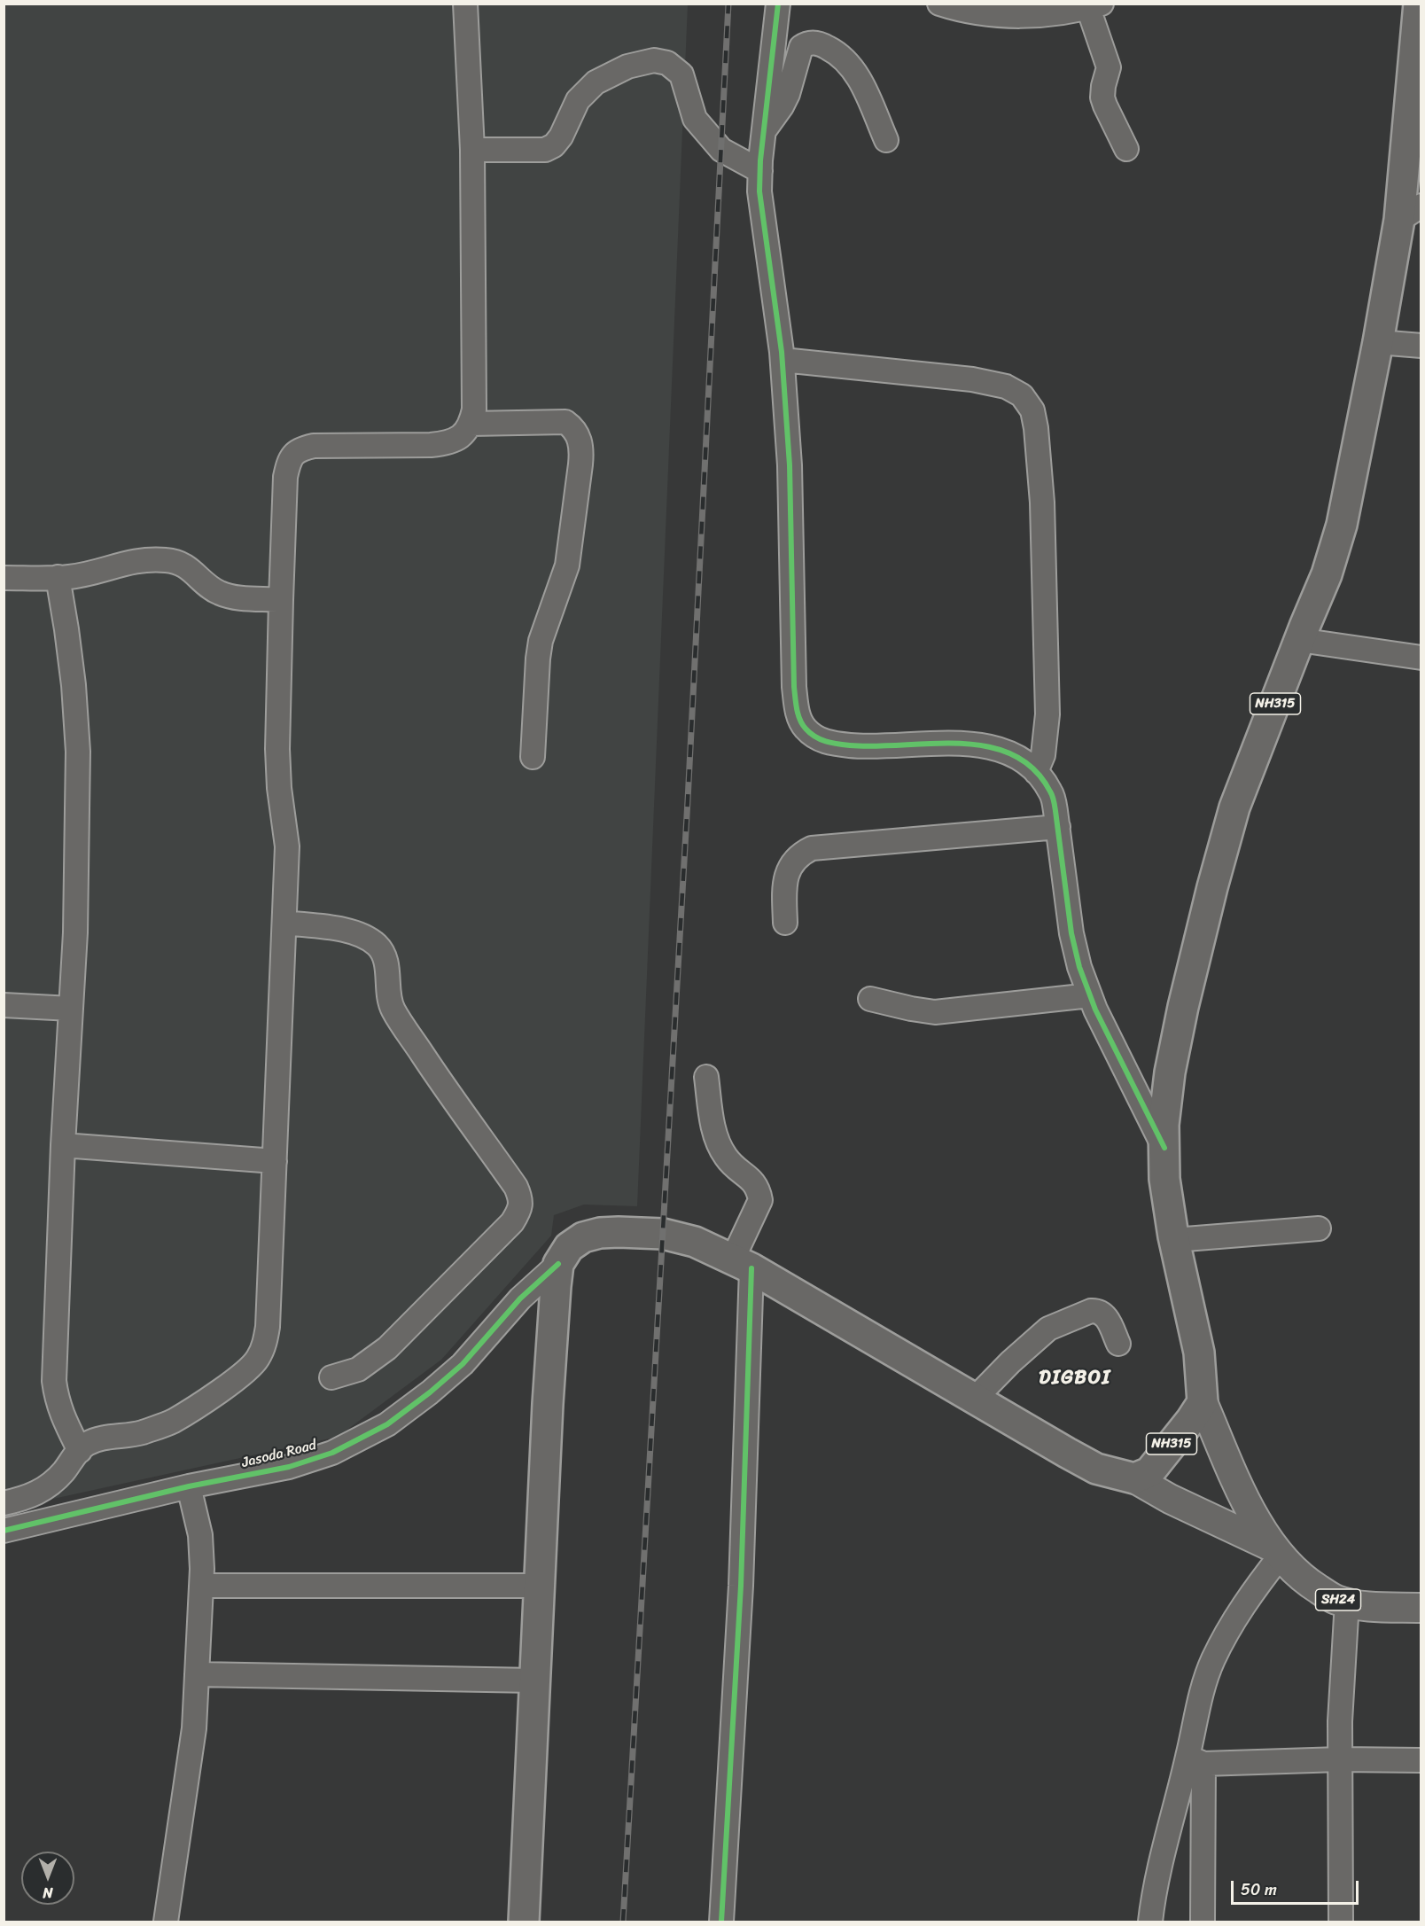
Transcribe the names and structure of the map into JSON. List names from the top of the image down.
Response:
{
  "streets": {
    "highway": ["NH315"],
    "main road": ["SH24"],
    "street": ["Jasoda Road"]
  },
  "crossings": [
    ["NH315", "SH24"]
  ],
  "districts": ["DIGBOI"],
  "scale_bar": "50 m",
  "north": "bottom"
}
